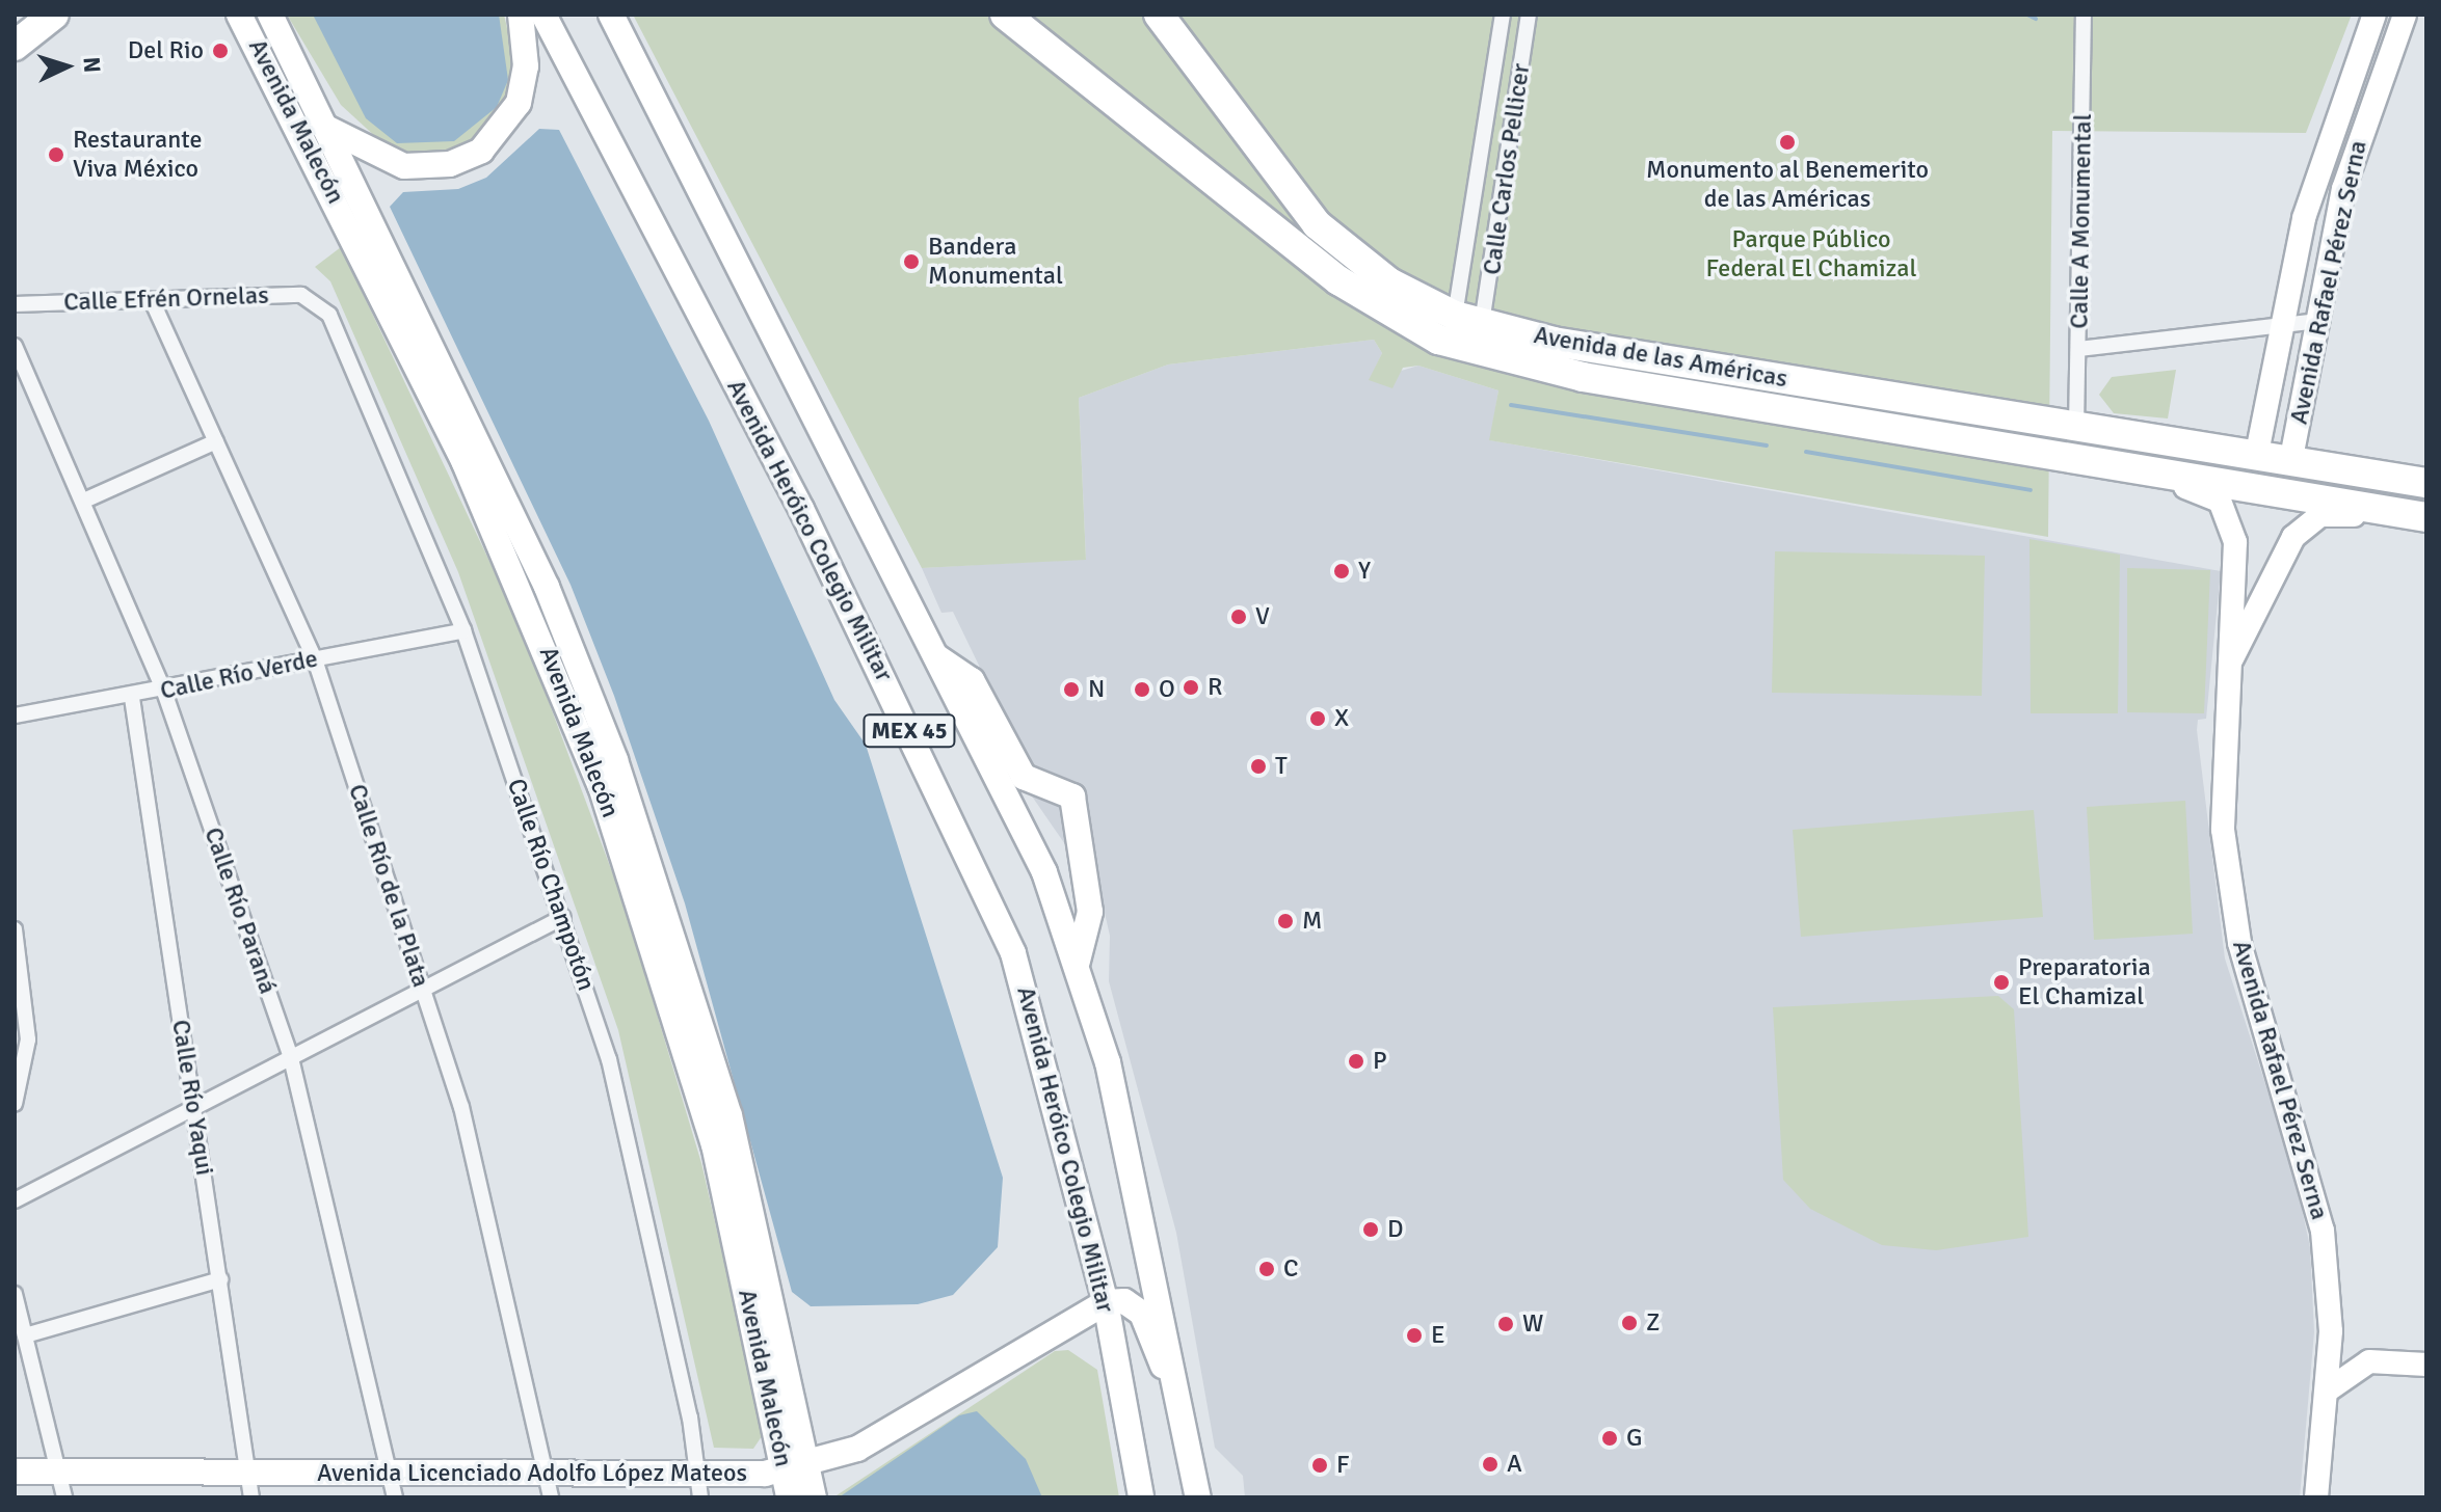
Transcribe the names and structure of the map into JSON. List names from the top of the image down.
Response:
{
  "streets": {
    "highway": ["Avenida de las Américas"],
    "main road": [
      "Avenida Malecón",
      "Avenida Rafael Pérez Serna",
      "Avenida Heróico Colegio Militar",
      "MEX 45",
      "Avenida Licenciado Adolfo López Mateos"
    ],
    "street": [
      "Calle Carlos Pellicer",
      "Calle A Monumental",
      "Calle Efrén Ornelas",
      "Calle Río Verde",
      "Calle Río Champotón",
      "Calle Río de la Plata",
      "Calle Río Paraná",
      "Calle Río Yaqui"
    ]
  },
  "crossings": [
    ["Avenida Malecón", "Avenida Licenciado Adolfo López Mateos"],
    ["Calle Carlos Pellicer", "Avenida de las Américas"],
    ["Calle A Monumental", "Avenida de las Américas"],
    ["Avenida Rafael Pérez Serna", "Avenida de las Américas"],
    ["Calle Efrén Ornelas", "Calle Río Champotón"],
    ["Calle Efrén Ornelas", "Calle Río de la Plata"],
    ["Avenida Heróico Colegio Militar", "Avenida Licenciado Adolfo López Mateos"],
    ["Calle Río Verde", "Calle Río Champotón"],
    ["Calle Río Verde", "Calle Río de la Plata"],
    ["Calle Río Verde", "Calle Río Paraná"],
    ["Calle Río Verde", "Calle Río Yaqui"],
    ["Calle Río Champotón", "Avenida Licenciado Adolfo López Mateos"],
    ["Calle Río de la Plata", "Avenida Licenciado Adolfo López Mateos"],
    ["Calle Río Paraná", "Avenida Licenciado Adolfo López Mateos"],
    ["Calle Río Yaqui", "Avenida Licenciado Adolfo López Mateos"]
  ],
  "parks": ["Parque Público Federal El Chamizal"],
  "places": [
    "Del Rio",
    "Monumento al Benemerito de las Américas",
    "Restaurante Viva México",
    "Bandera Monumental",
    "Y",
    "V",
    "R",
    "N",
    "O",
    "X",
    "T",
    "M",
    "Preparatoria El Chamizal",
    "P",
    "D",
    "C",
    "Z",
    "W",
    "E",
    "G",
    "A",
    "F"
  ],
  "north": "right"
}
